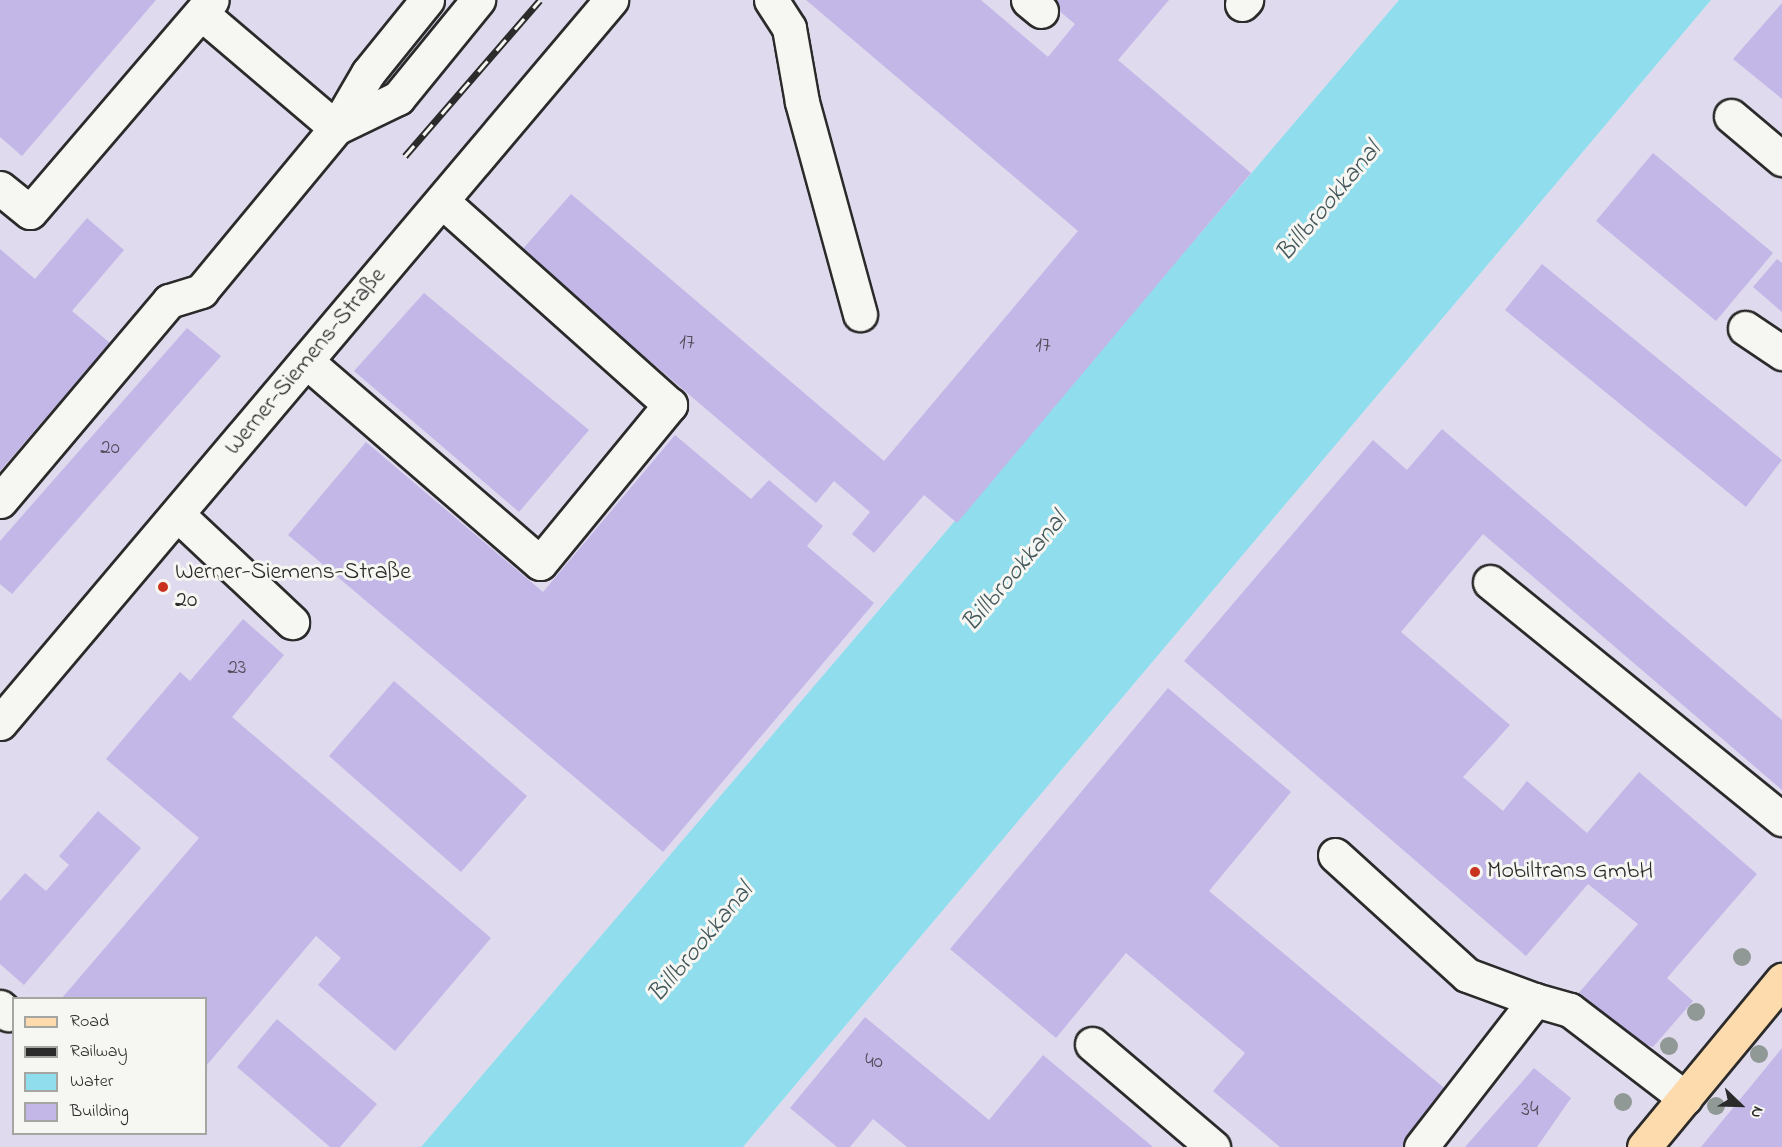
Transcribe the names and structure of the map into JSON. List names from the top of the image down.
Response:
{
  "streets": {
    "street": ["Werner-Siemens-Straße"]
  },
  "water": ["Billbrookkanal"],
  "places": ["Werner-Siemens-Straße 20", "Mobiltrans GmbH"],
  "house_numbers": [
    "17",
    "17",
    "20",
    "23",
    "40",
    "34"
  ],
  "legend": [
    "Road",
    "Railway",
    "Water",
    "Building"
  ],
  "north": "bottom right"
}
